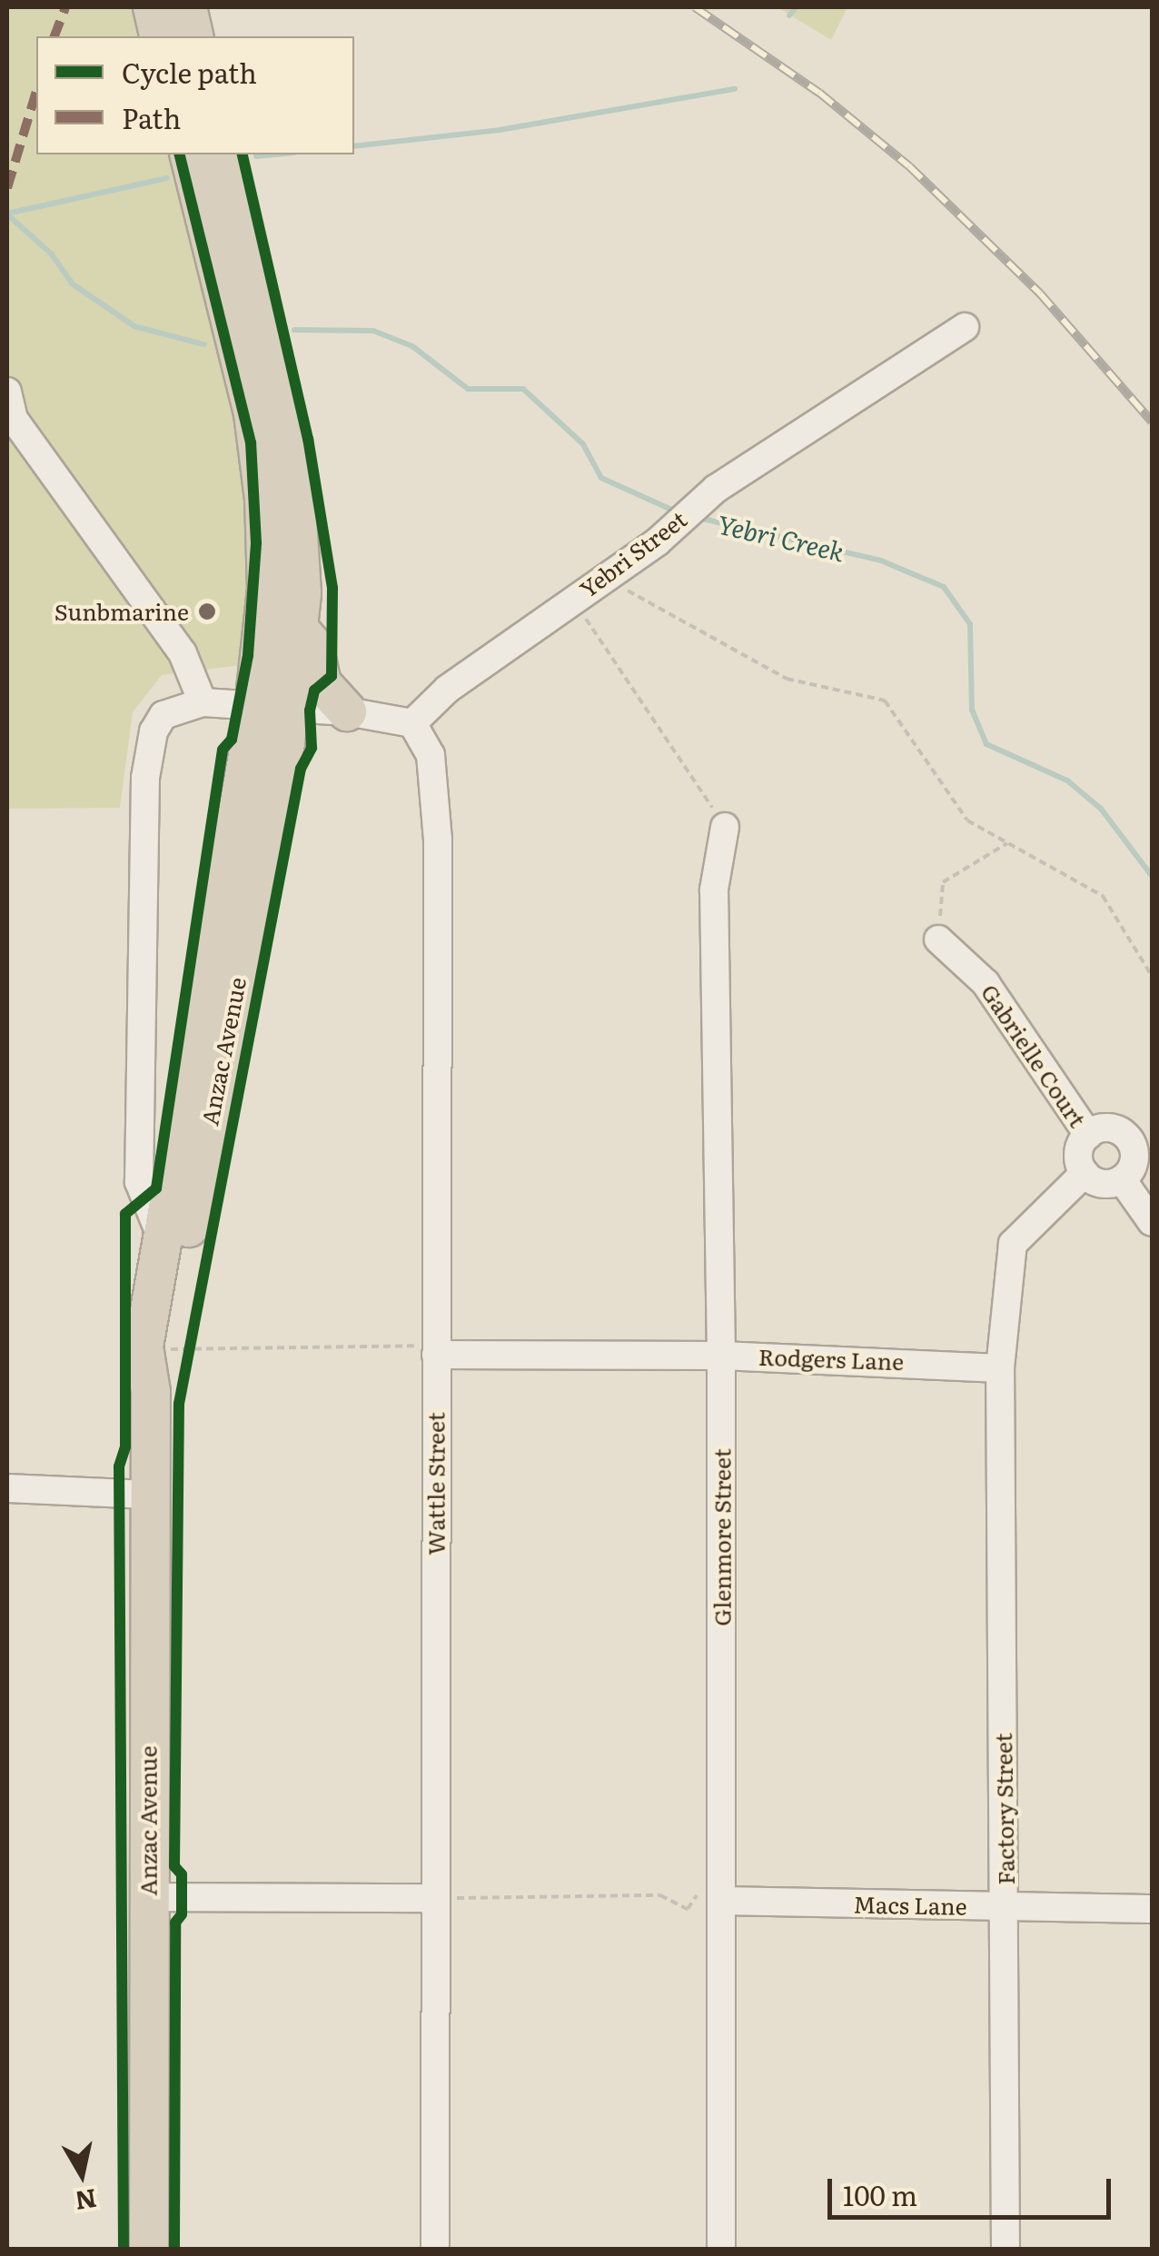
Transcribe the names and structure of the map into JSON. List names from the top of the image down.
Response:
{
  "streets": {
    "highway": ["Anzac Avenue"],
    "street": [
      "Yebri Street",
      "Gabrielle Court",
      "Rodgers Lane",
      "Wattle Street",
      "Glenmore Street",
      "Factory Street",
      "Macs Lane"
    ]
  },
  "crossings": [
    ["Yebri Street", "Wattle Street"],
    ["Rodgers Lane", "Wattle Street"],
    ["Rodgers Lane", "Glenmore Street"],
    ["Rodgers Lane", "Factory Street"],
    ["Glenmore Street", "Macs Lane"],
    ["Factory Street", "Macs Lane"]
  ],
  "water": ["Yebri Creek"],
  "places": ["Sunbmarine"],
  "legend": ["Cycle path", "Path"],
  "scale_bar": "100 m",
  "north": "bottom"
}
